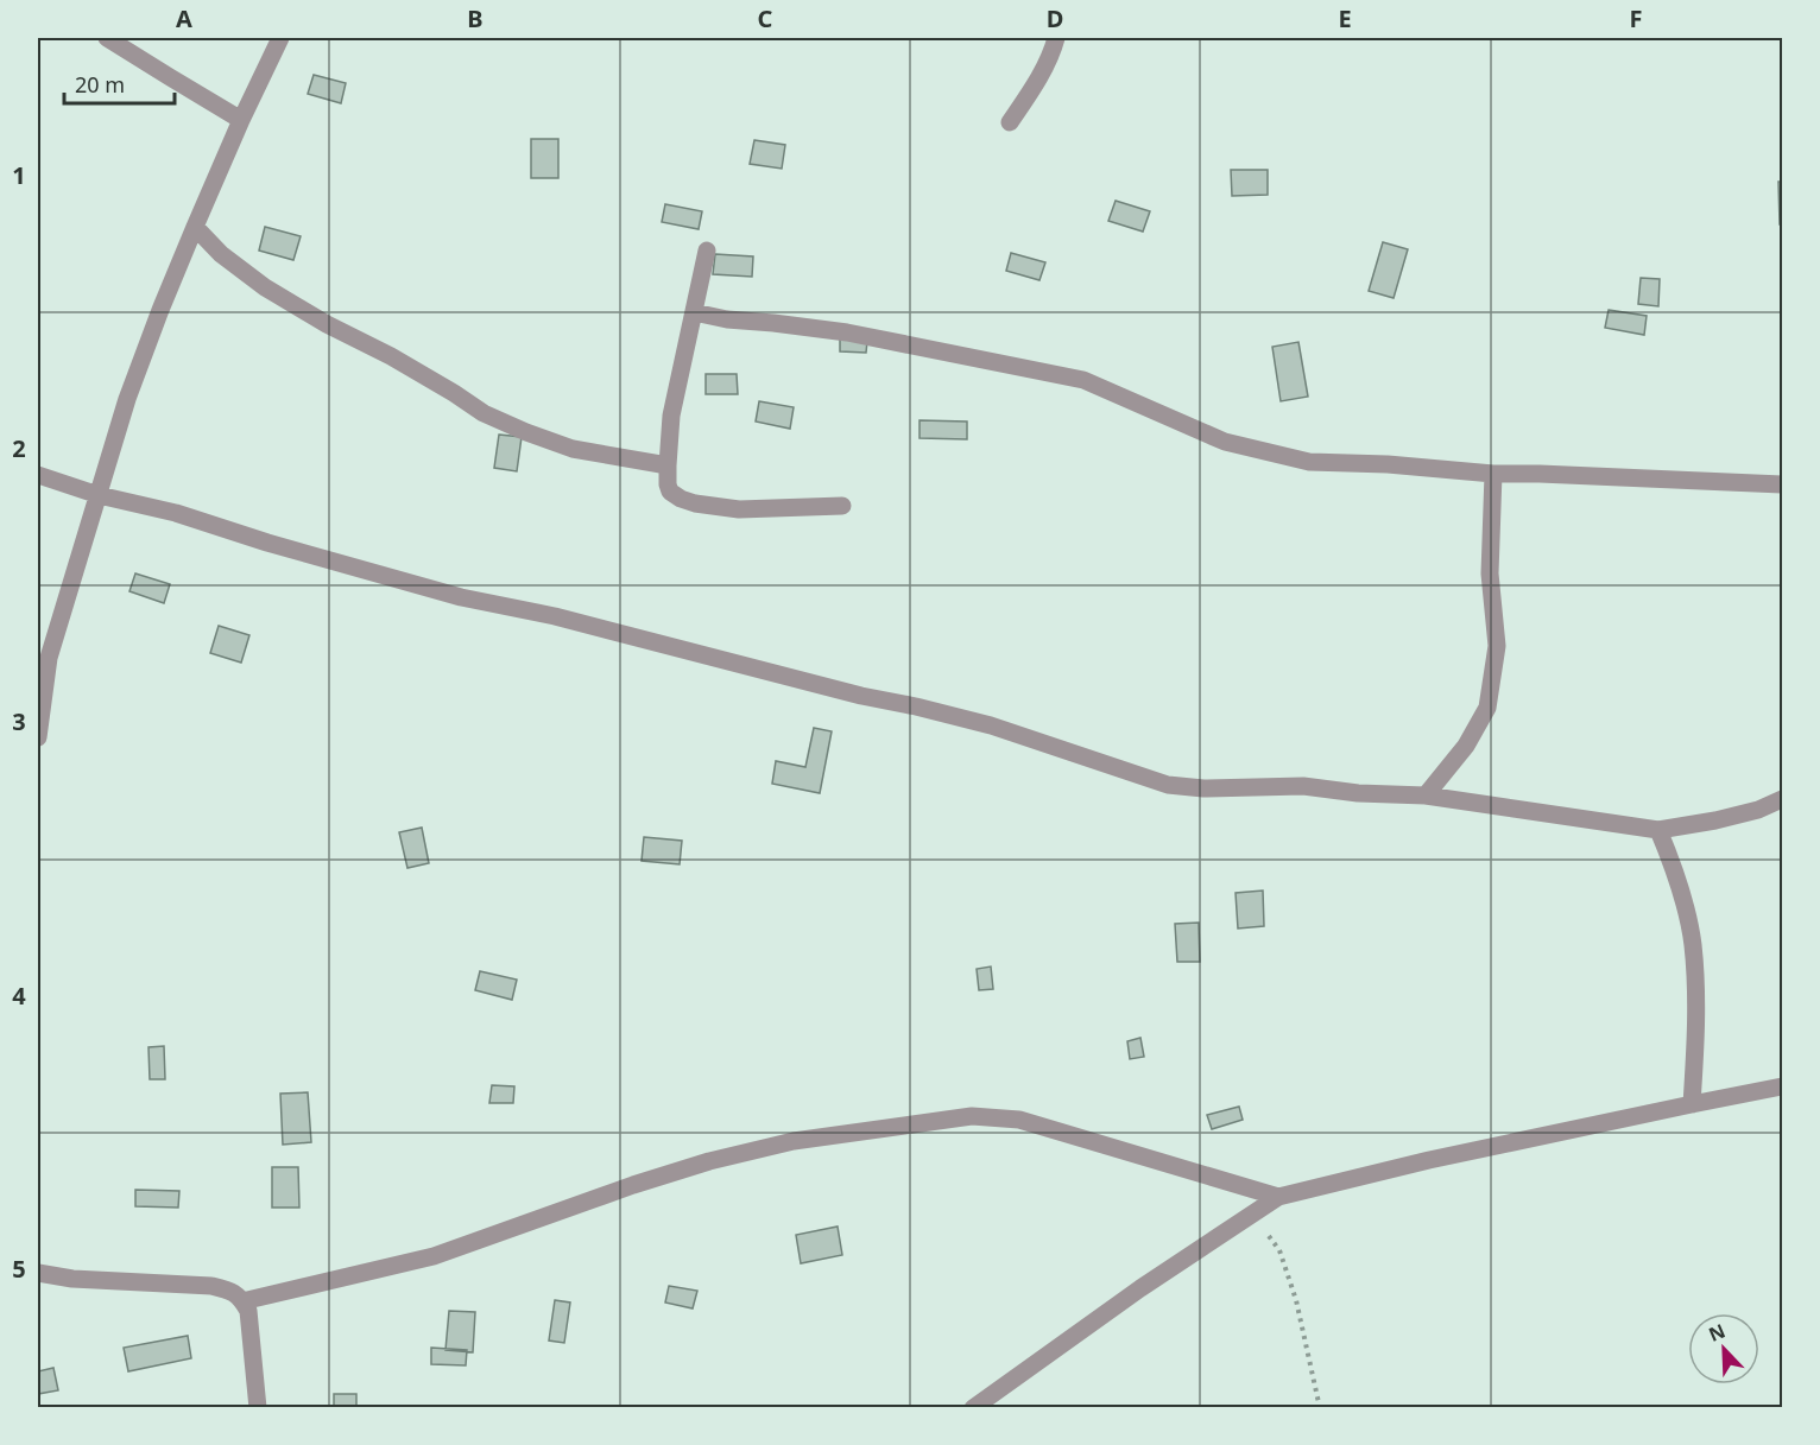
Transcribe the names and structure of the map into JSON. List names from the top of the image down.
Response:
{
  "scale_bar": "20 m",
  "north": "top left",
  "grid": {
    "columns": [
      "A",
      "B",
      "C",
      "D",
      "E",
      "F"
    ],
    "rows": [
      "1",
      "2",
      "3",
      "4",
      "5"
    ]
  }
}
